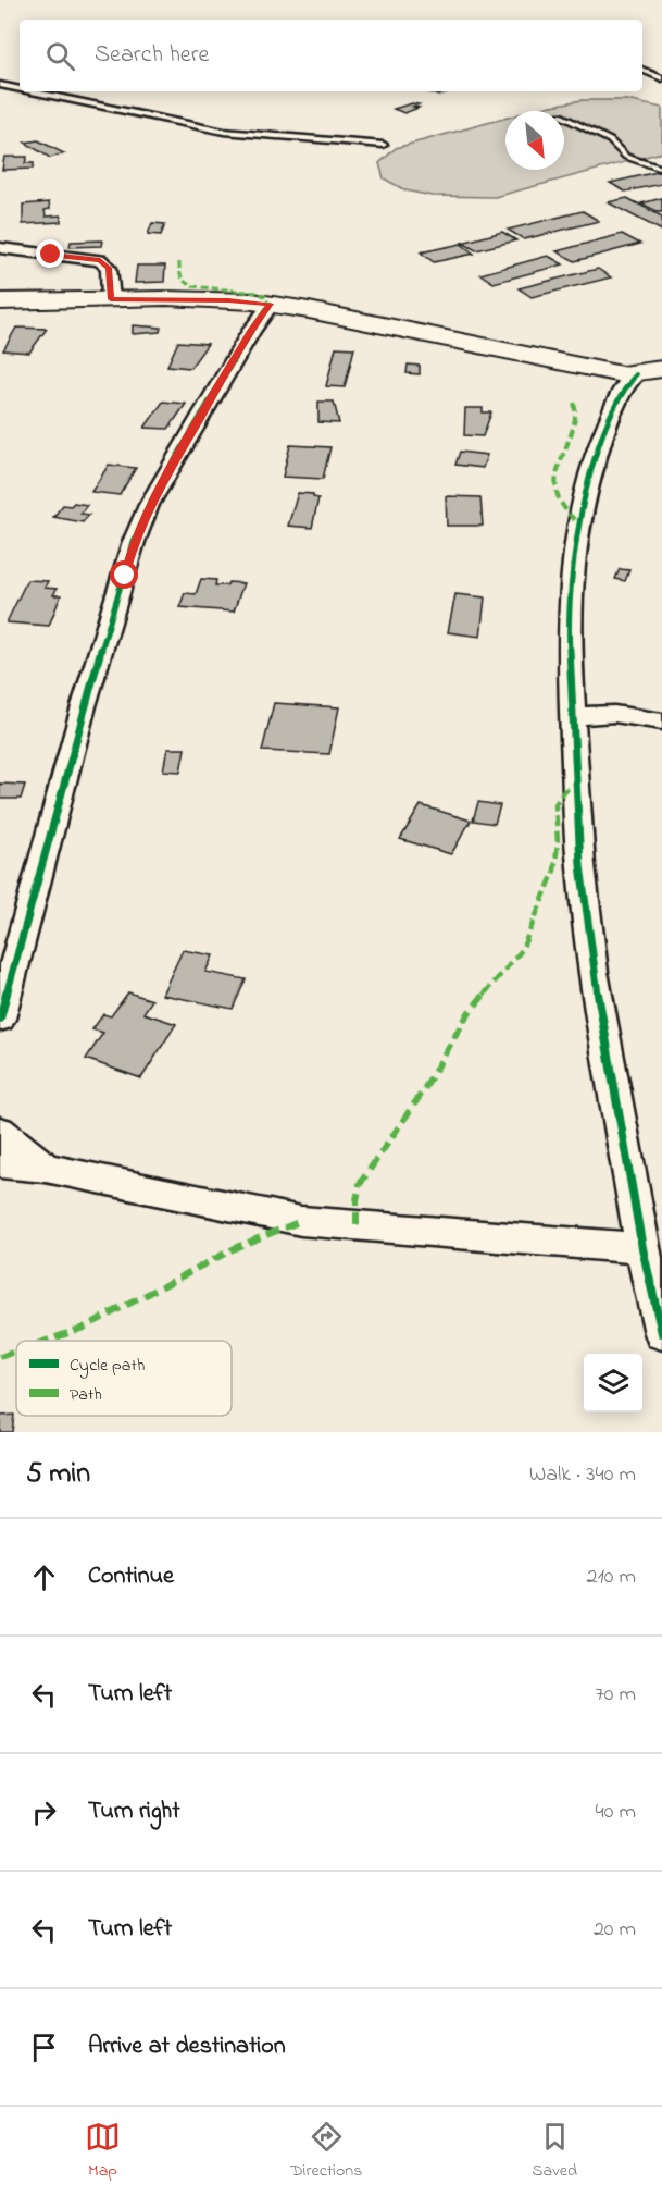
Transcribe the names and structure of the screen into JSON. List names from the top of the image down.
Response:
{
  "legend": ["Cycle path", "Path"],
  "north": "bottom right",
  "page": {
    "search": "Search here",
    "heading": ["5 min", "Walk · 340 m"],
    "list": [
      ["Continue", "210 m"],
      ["Turn left", "70 m"],
      ["Turn right", "40 m"],
      ["Turn left", "20 m"],
      "Arrive at destination"
    ],
    "nav": ["Map", "Directions", "Saved"]
  }
}
